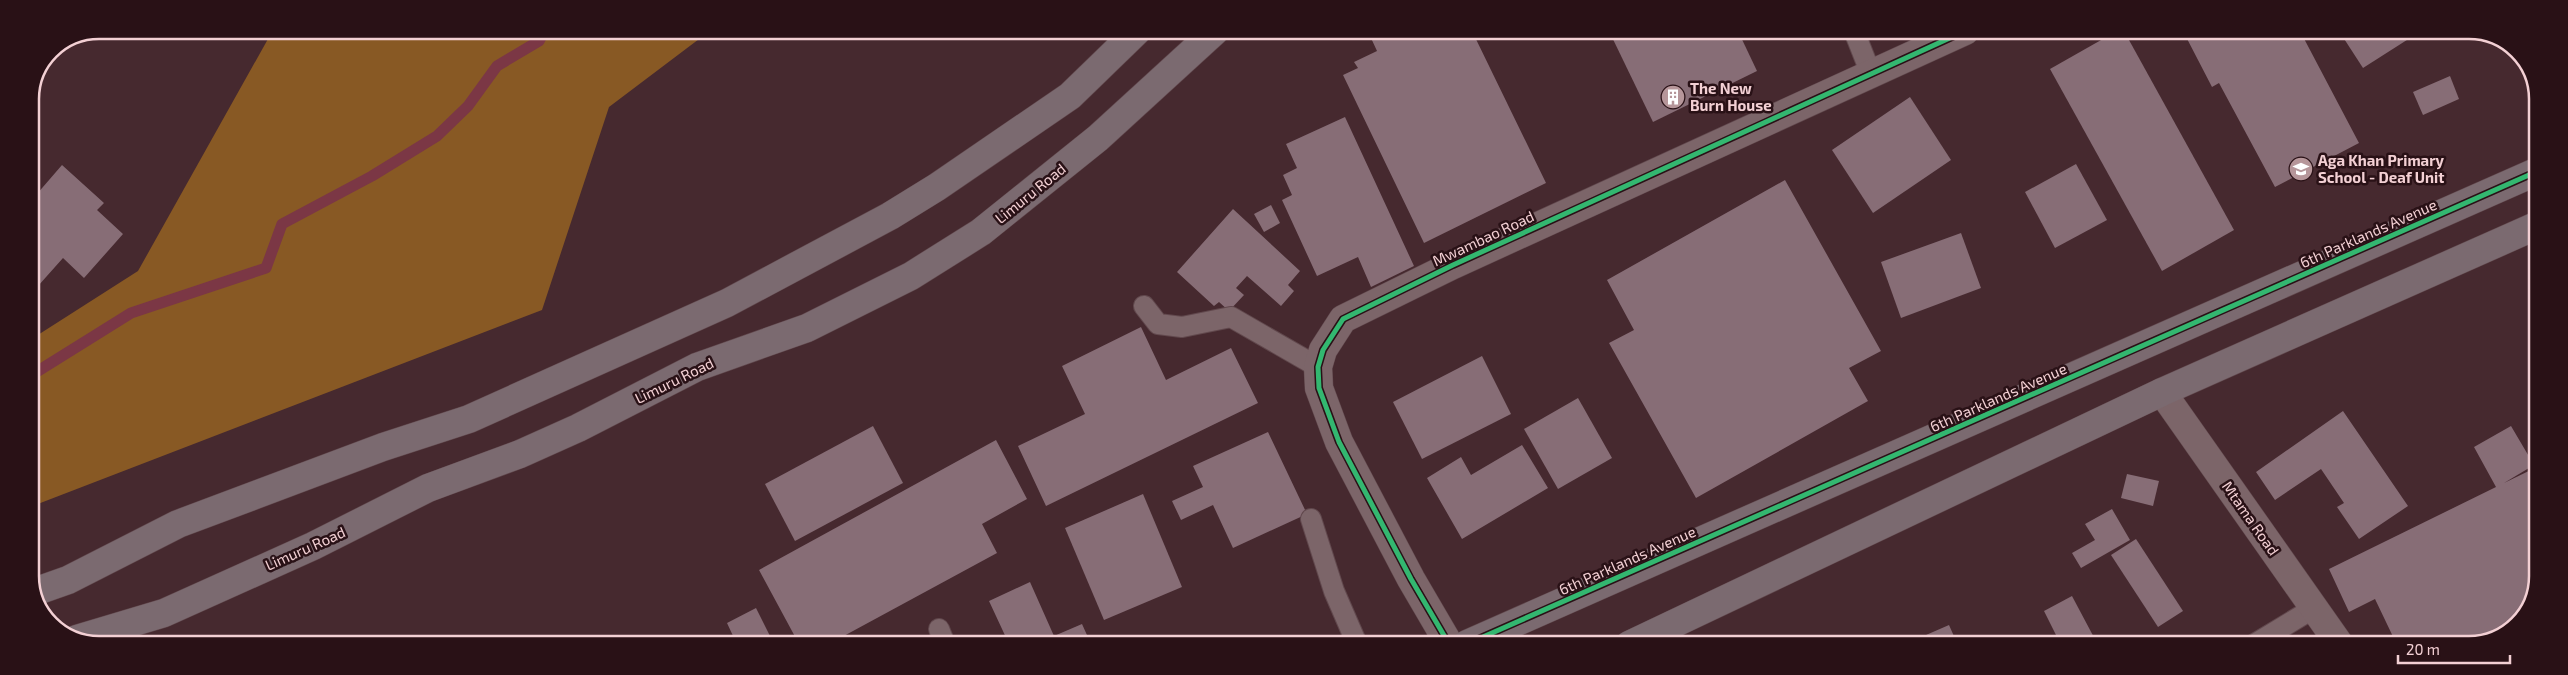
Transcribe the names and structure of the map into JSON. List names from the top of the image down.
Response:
{
  "streets": {
    "main road": ["Limuru Road", "6th Parklands Avenue"],
    "street": ["Mwambao Road", "Mtama Road"]
  },
  "places": {
    "building": ["The New Burn House"],
    "school or university": ["Aga Khan Primary School - Deaf Unit"]
  },
  "scale_bar": "20 m"
}
